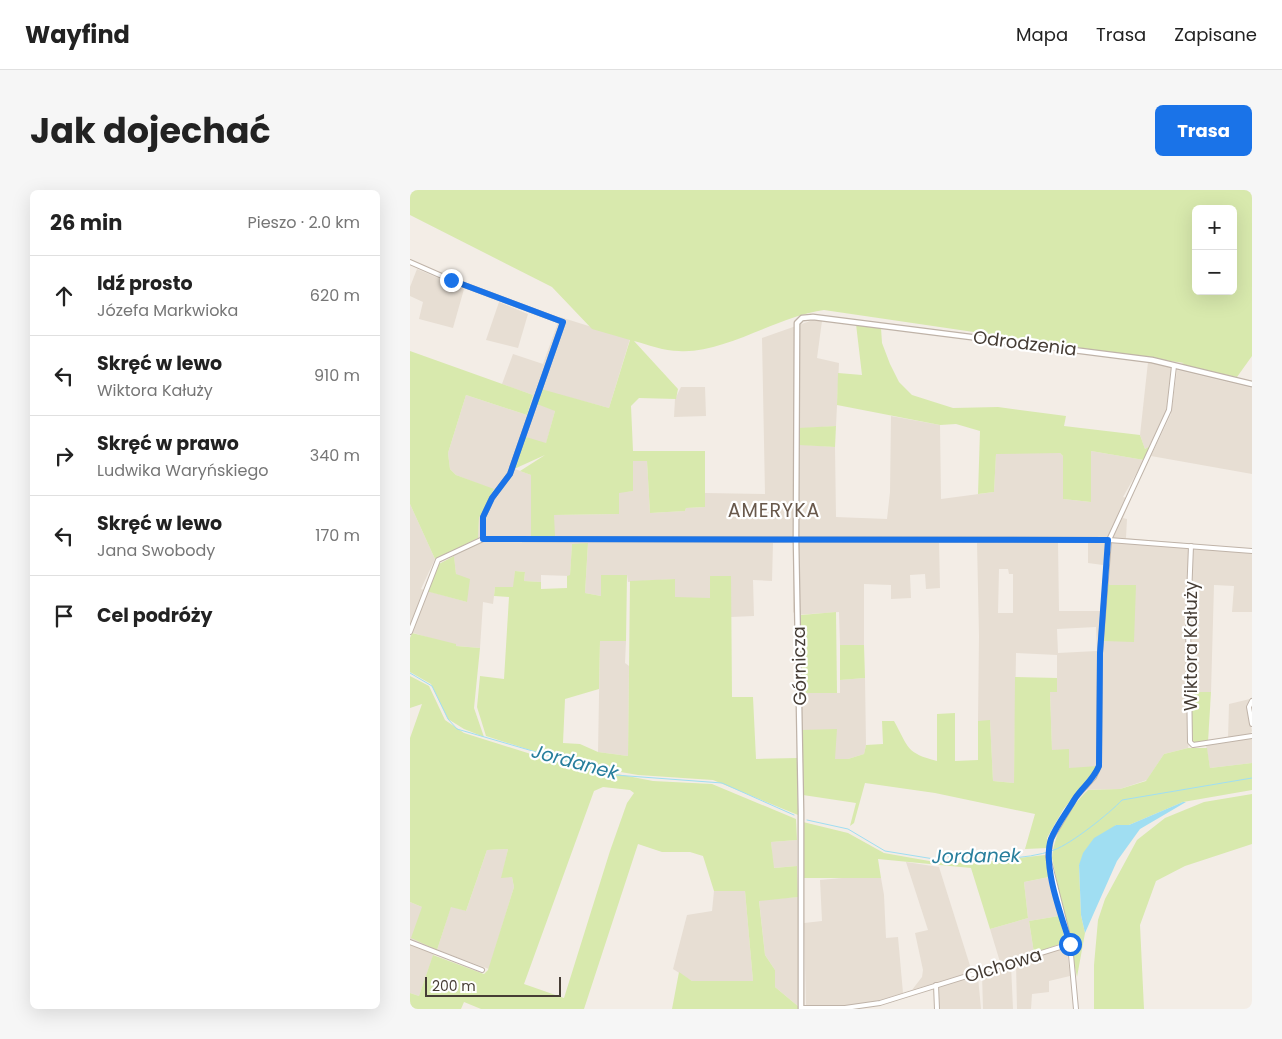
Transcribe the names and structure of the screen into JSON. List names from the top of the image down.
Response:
{
  "streets": {
    "street": [
      "Odrodzenia",
      "Wiktora Kałuży",
      "Górnicza",
      "Olchowa"
    ]
  },
  "crossings": [
    ["Odrodzenia", "Górnicza"],
    ["Górnicza", "Olchowa"]
  ],
  "districts": ["AMERYKA"],
  "water": ["Jordanek"],
  "scale_bar": "200 m",
  "page": {
    "header": "Wayfind",
    "nav": ["Mapa", "Trasa", "Zapisane"],
    "title": "Jak dojechać",
    "buttons": "Trasa",
    "heading": ["26 min", "Pieszo · 2.0 km"],
    "map_buttons": ["+", "−"],
    "list": [
      ["Idź prosto", "Józefa Markwioka", "620 m"],
      ["Skręć w lewo", "Wiktora Kałuży", "910 m"],
      ["Skręć w prawo", "Ludwika Waryńskiego", "340 m"],
      ["Skręć w lewo", "Jana Swobody", "170 m"],
      "Cel podróży"
    ],
    "scale": "200 m"
  }
}
